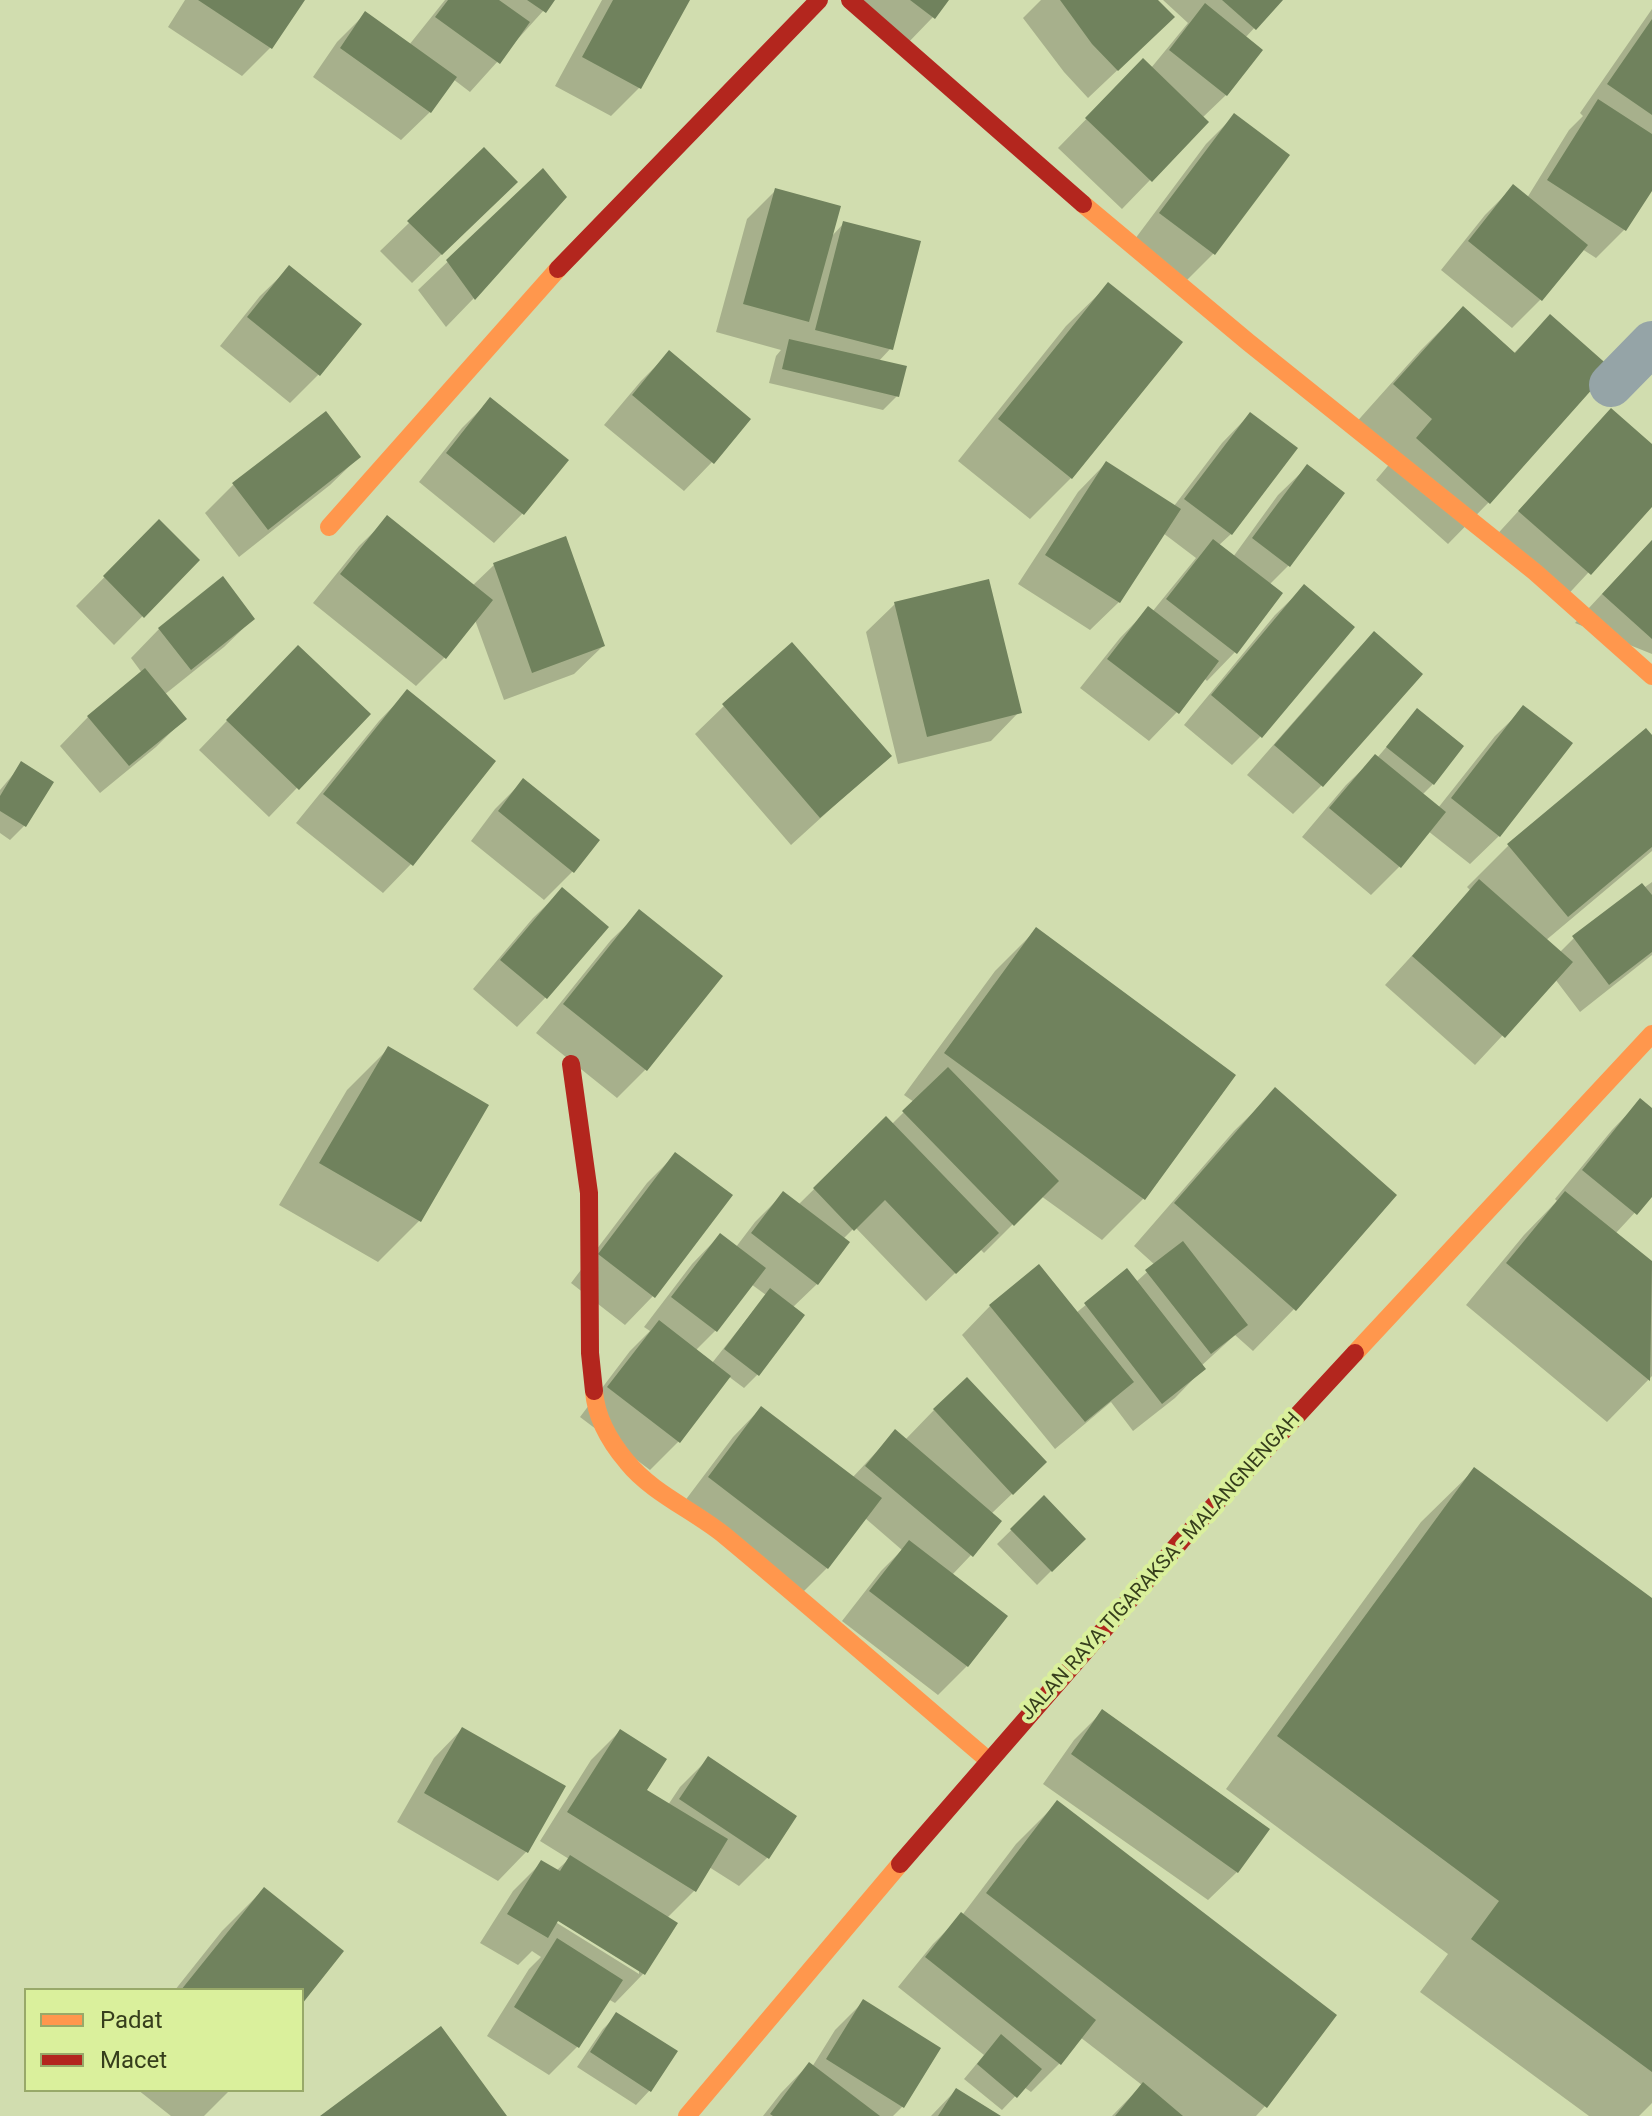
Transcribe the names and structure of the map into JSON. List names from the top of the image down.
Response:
{
  "streets": {
    "street": ["JALAN RAYA TIGARAKSA - MALANGNENGAH"]
  },
  "legend": ["Padat", "Macet"]
}
